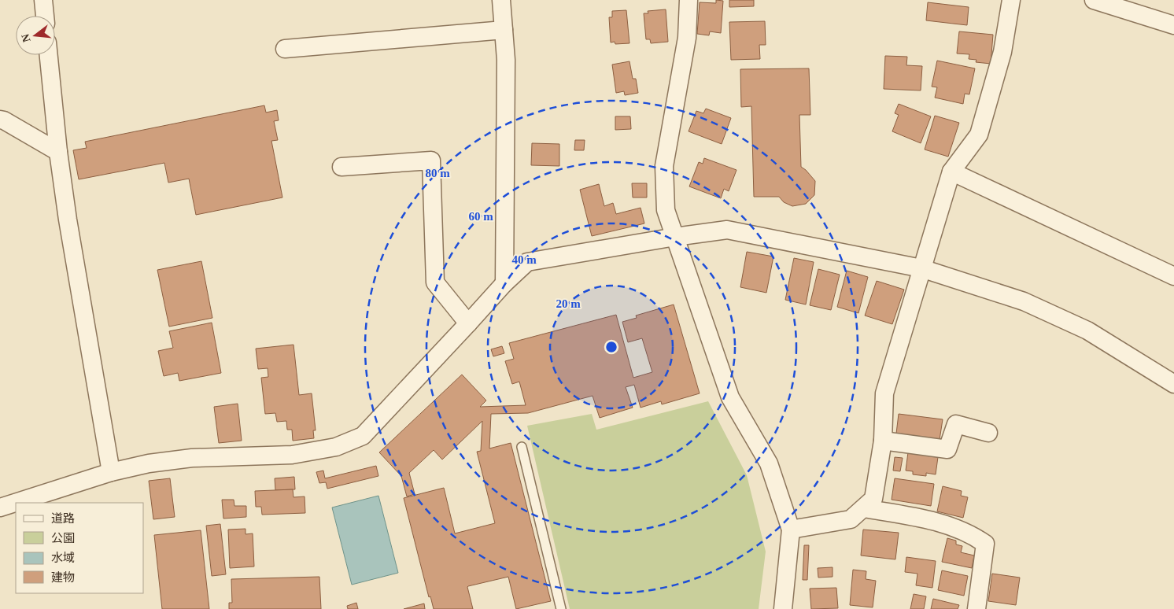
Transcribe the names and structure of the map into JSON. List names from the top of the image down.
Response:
{
  "legend": [
    "道路",
    "公園",
    "水域",
    "建物"
  ],
  "north": "left",
  "rings": [
    "80 m",
    "60 m",
    "40 m",
    "20 m"
  ]
}
